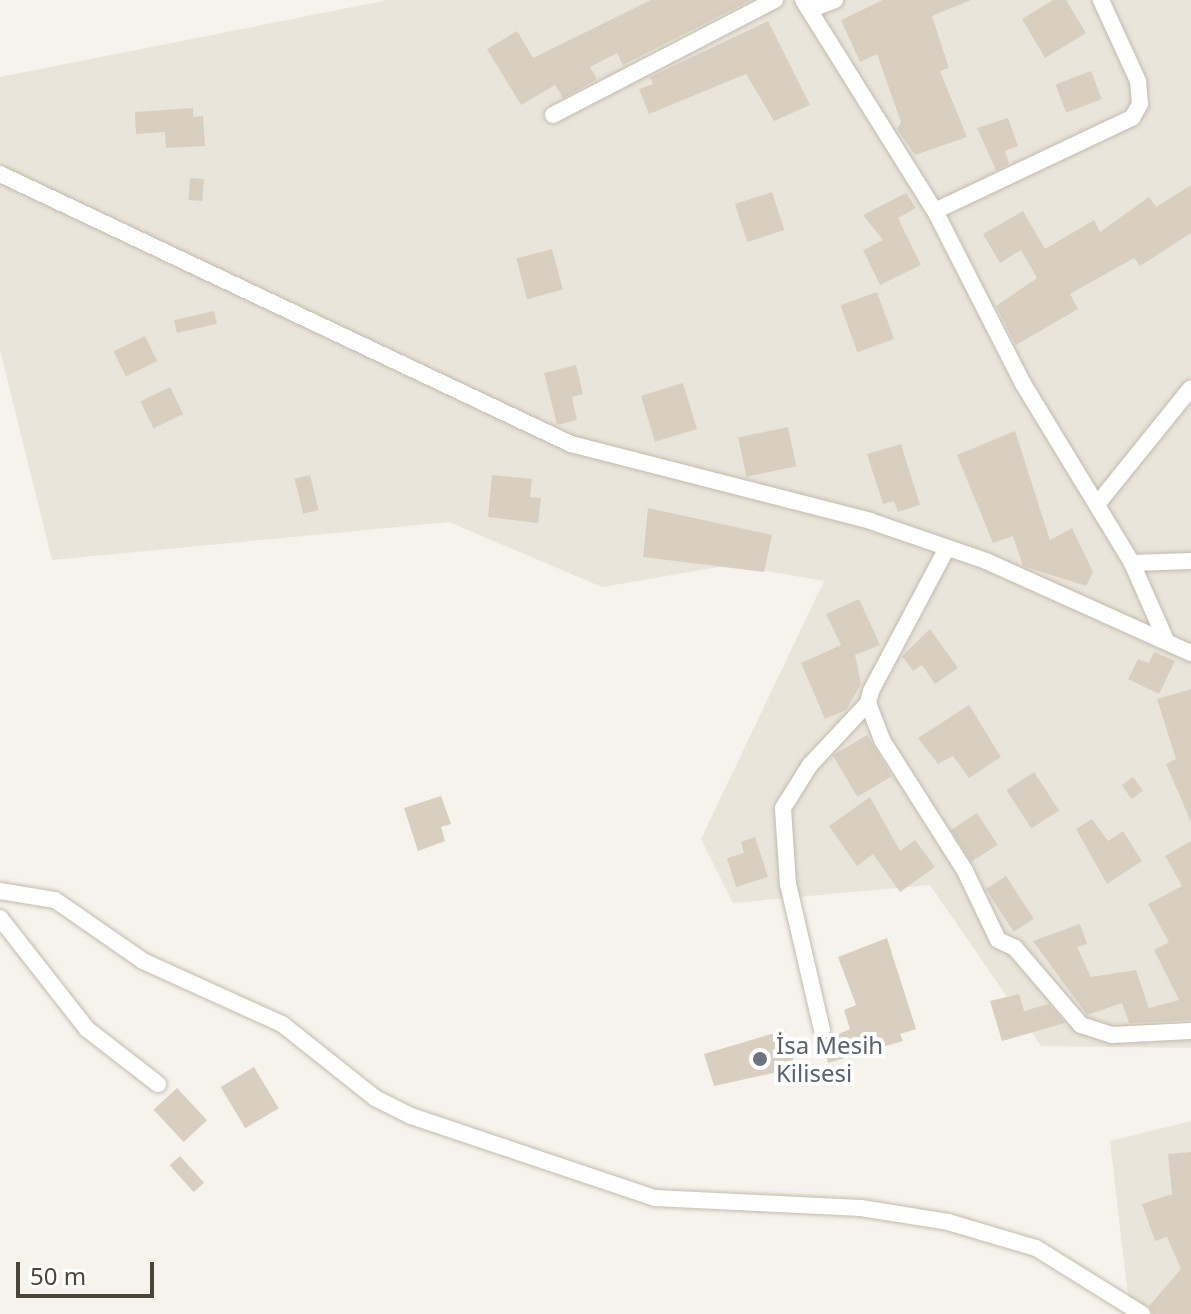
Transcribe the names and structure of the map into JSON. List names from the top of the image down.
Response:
{
  "places": ["İsa Mesih Kilisesi"],
  "scale_bar": "50 m"
}
